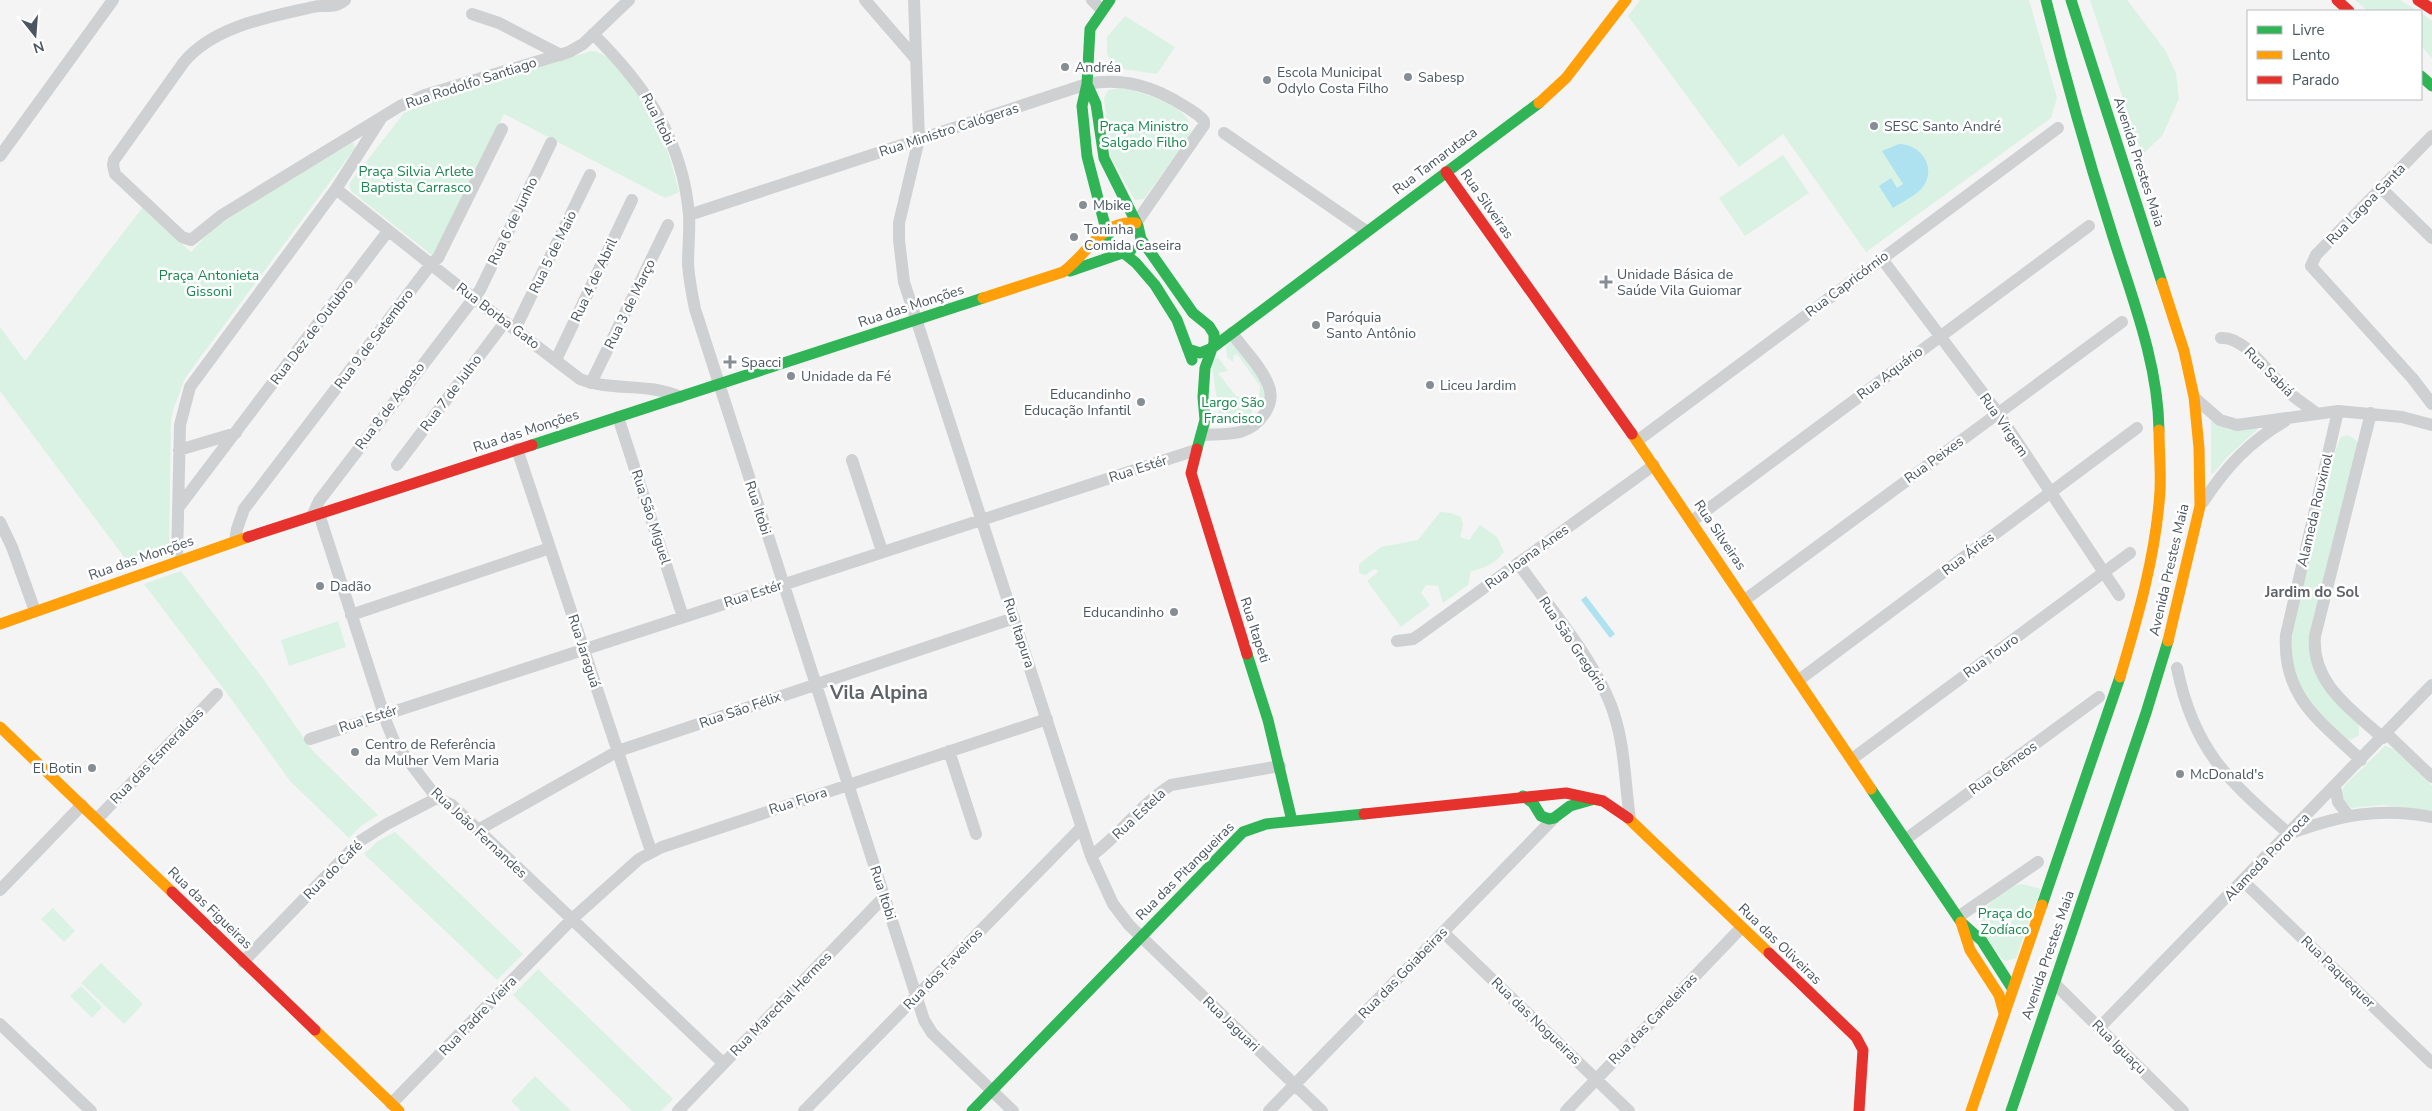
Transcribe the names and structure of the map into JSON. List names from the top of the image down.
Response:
{
  "streets": {
    "main road": [
      "Rua Tamarutaca",
      "Avenida Prestes Maia",
      "Rua Silveiras",
      "Rua das Monções",
      "Rua Itapeti",
      "Rua das Pitangueiras",
      "Rua das Figueiras",
      "Rua das Oliveiras"
    ],
    "street": [
      "Rua Rodolfo Santiago",
      "Rua Itobi",
      "Rua Ministro Calógeras",
      "Rua Lagoa Santa",
      "Rua 6 de Junho",
      "Rua 5 de Maio",
      "Rua 4 de Abril",
      "Rua Capricórnio",
      "Rua 3 de Março",
      "Rua Borba Gato",
      "Rua Dez de Outubro",
      "Rua 9 de Setembro",
      "Rua Sabiá",
      "Rua Aquário",
      "Rua 7 de Julho",
      "Rua 8 de Agosto",
      "Rua Virgem",
      "Rua Peixes",
      "Rua Estér",
      "Alameda Rouxinol",
      "Rua São Miguel",
      "Rua Áries",
      "Rua Joana Anes",
      "Rua Itapura",
      "Rua São Gregório",
      "Rua Jaraguá",
      "Rua Touro",
      "Rua São Félix",
      "Rua das Esmeraldas",
      "Rua Gêmeos",
      "Rua Flora",
      "Rua Estela",
      "Rua João Fernandes",
      "Alameda Pororoca",
      "Rua do Café",
      "Rua dos Faveiros",
      "Rua Paquequer",
      "Rua das Goiabeiras",
      "Rua Marechal Hermes",
      "Rua Padre Vieira",
      "Rua das Caneleiras",
      "Rua das Nogueiras",
      "Rua Jaguari",
      "Rua Iguaçu"
    ]
  },
  "crossings": [
    ["Rua Rodolfo Santiago", "Rua Itobi"],
    ["Rua Rodolfo Santiago", "Rua das Monções"],
    ["Rua Rodolfo Santiago", "Rua Borba Gato"],
    ["Rua Rodolfo Santiago", "Rua Dez de Outubro"],
    ["Rua Itobi", "Rua Ministro Calógeras"],
    ["Rua Itobi", "Rua das Monções"],
    ["Rua Itobi", "Rua Estér"],
    ["Rua Itobi", "Rua São Félix"],
    ["Rua Itobi", "Rua Flora"],
    ["Rua Itobi", "Rua das Pitangueiras"],
    ["Rua Itobi", "Rua dos Faveiros"],
    ["Rua Itobi", "Rua Marechal Hermes"],
    ["Rua Ministro Calógeras", "Rua das Monções"],
    ["Rua Ministro Calógeras", "Rua Itapura"],
    ["Rua Tamarutaca", "Rua Silveiras"],
    ["Avenida Prestes Maia", "Rua Silveiras"],
    ["Avenida Prestes Maia", "Rua Iguaçu"],
    ["Rua Silveiras", "Rua Capricórnio"],
    ["Rua Silveiras", "Rua Aquário"],
    ["Rua Silveiras", "Rua Peixes"],
    ["Rua Silveiras", "Rua Áries"],
    ["Rua Silveiras", "Rua Joana Anes"],
    ["Rua Silveiras", "Rua Touro"],
    ["Rua Silveiras", "Rua Gêmeos"],
    ["Rua 6 de Junho", "Rua Borba Gato"],
    ["Rua 6 de Junho", "Rua 8 de Agosto"],
    ["Rua 5 de Maio", "Rua Borba Gato"],
    ["Rua 5 de Maio", "Rua 7 de Julho"],
    ["Rua 4 de Abril", "Rua Borba Gato"],
    ["Rua Capricórnio", "Rua Virgem"],
    ["Rua 3 de Março", "Rua Borba Gato"],
    ["Rua das Monções", "Rua Borba Gato"],
    ["Rua das Monções", "Rua 9 de Setembro"],
    ["Rua das Monções", "Rua 8 de Agosto"],
    ["Rua das Monções", "Rua São Miguel"],
    ["Rua das Monções", "Rua Itapura"],
    ["Rua das Monções", "Rua Jaraguá"],
    ["Rua das Monções", "Rua João Fernandes"],
    ["Rua Borba Gato", "Rua Dez de Outubro"],
    ["Rua Borba Gato", "Rua 9 de Setembro"],
    ["Rua Borba Gato", "Rua 7 de Julho"],
    ["Rua Borba Gato", "Rua 8 de Agosto"],
    ["Rua Aquário", "Rua Virgem"],
    ["Rua 8 de Agosto", "Rua João Fernandes"],
    ["Rua Virgem", "Rua Peixes"],
    ["Rua Virgem", "Rua Áries"],
    ["Rua Virgem", "Rua Touro"],
    ["Rua Estér", "Rua São Miguel"],
    ["Rua Estér", "Rua Itapeti"],
    ["Rua Estér", "Rua Itapura"],
    ["Rua Estér", "Rua Jaraguá"],
    ["Rua Estér", "Rua João Fernandes"],
    ["Alameda Rouxinol", "Alameda Pororoca"],
    ["Rua Joana Anes", "Rua São Gregório"],
    ["Rua Itapeti", "Rua Estela"],
    ["Rua Itapeti", "Rua das Pitangueiras"],
    ["Rua Itapura", "Rua São Félix"],
    ["Rua Itapura", "Rua Flora"],
    ["Rua Itapura", "Rua Estela"],
    ["Rua Itapura", "Rua das Pitangueiras"],
    ["Rua Itapura", "Rua dos Faveiros"],
    ["Rua Itapura", "Rua Jaguari"],
    ["Rua São Gregório", "Rua das Pitangueiras"],
    ["Rua São Gregório", "Rua das Oliveiras"],
    ["Rua Jaraguá", "Rua São Félix"],
    ["Rua Jaraguá", "Rua Flora"],
    ["Rua São Félix", "Rua João Fernandes"],
    ["Rua das Esmeraldas", "Rua das Figueiras"],
    ["Rua Flora", "Rua João Fernandes"],
    ["Rua Flora", "Rua Padre Vieira"],
    ["Rua João Fernandes", "Rua do Café"],
    ["Rua João Fernandes", "Rua Marechal Hermes"],
    ["Rua João Fernandes", "Rua Padre Vieira"],
    ["Alameda Pororoca", "Rua Paquequer"],
    ["Alameda Pororoca", "Rua Iguaçu"],
    ["Rua do Café", "Rua das Figueiras"],
    ["Rua das Pitangueiras", "Rua das Oliveiras"],
    ["Rua das Pitangueiras", "Rua Jaguari"],
    ["Rua das Figueiras", "Rua Padre Vieira"],
    ["Rua das Oliveiras", "Rua das Caneleiras"],
    ["Rua das Goiabeiras", "Rua das Nogueiras"],
    ["Rua das Goiabeiras", "Rua Jaguari"],
    ["Rua das Caneleiras", "Rua das Nogueiras"]
  ],
  "districts": ["Jardim do Sol", "Vila Alpina"],
  "parks": [
    "Praça Ministro Salgado Filho",
    "Praça Silvia Arlete Baptista Carrasco",
    "Praça Antonieta Gissoni",
    "Largo São Francisco",
    "Praça do Zodíaco"
  ],
  "places": {
    "other": [
      "Andréa",
      "Sabesp",
      "Escola Municipal Odylo Costa Filho",
      "SESC Santo André",
      "Mbike",
      "Toninha Comida Caseira",
      "Paróquia Santo Antônio",
      "Unidade da Fé",
      "Liceu Jardim",
      "Educandinho Educação Infantil",
      "Dadão",
      "Educandinho",
      "Centro de Referência da Mulher Vem Maria",
      "El Botin",
      "McDonald's"
    ],
    "health": ["Unidade Básica de Saúde Vila Guiomar", "Spacci"]
  },
  "legend": ["Livre", "Lento", "Parado"],
  "north": "bottom"
}
